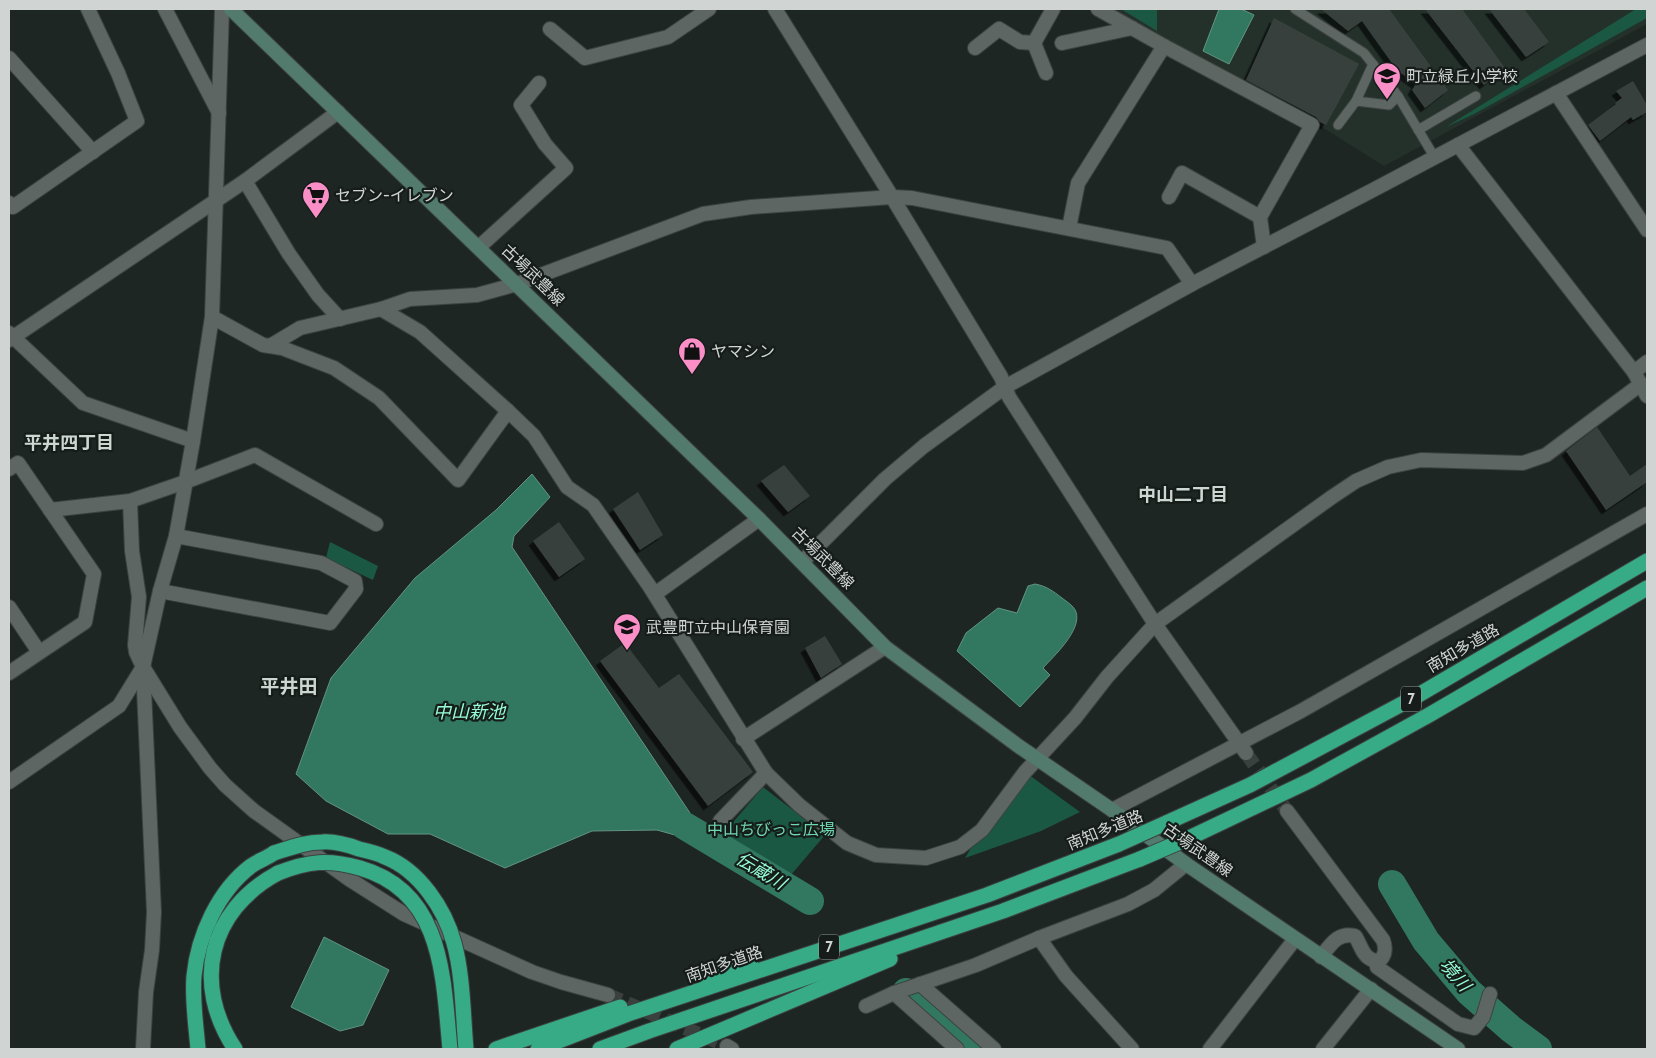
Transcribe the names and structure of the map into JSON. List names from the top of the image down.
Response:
{
  "streets": {
    "highway": ["南知多道路", "7"],
    "main road": ["古場武豊線"]
  },
  "districts": ["平井四丁目", "中山二丁目", "平井田"],
  "water": ["中山新池", "伝蔵川", "境川"],
  "parks": ["中山ちびっこ広場"],
  "places": {
    "school or university": ["町立緑丘小学校", "武豊町立中山保育園"],
    "supermarket": ["セブン-イレブン"],
    "shop": ["ヤマシン"]
  }
}
